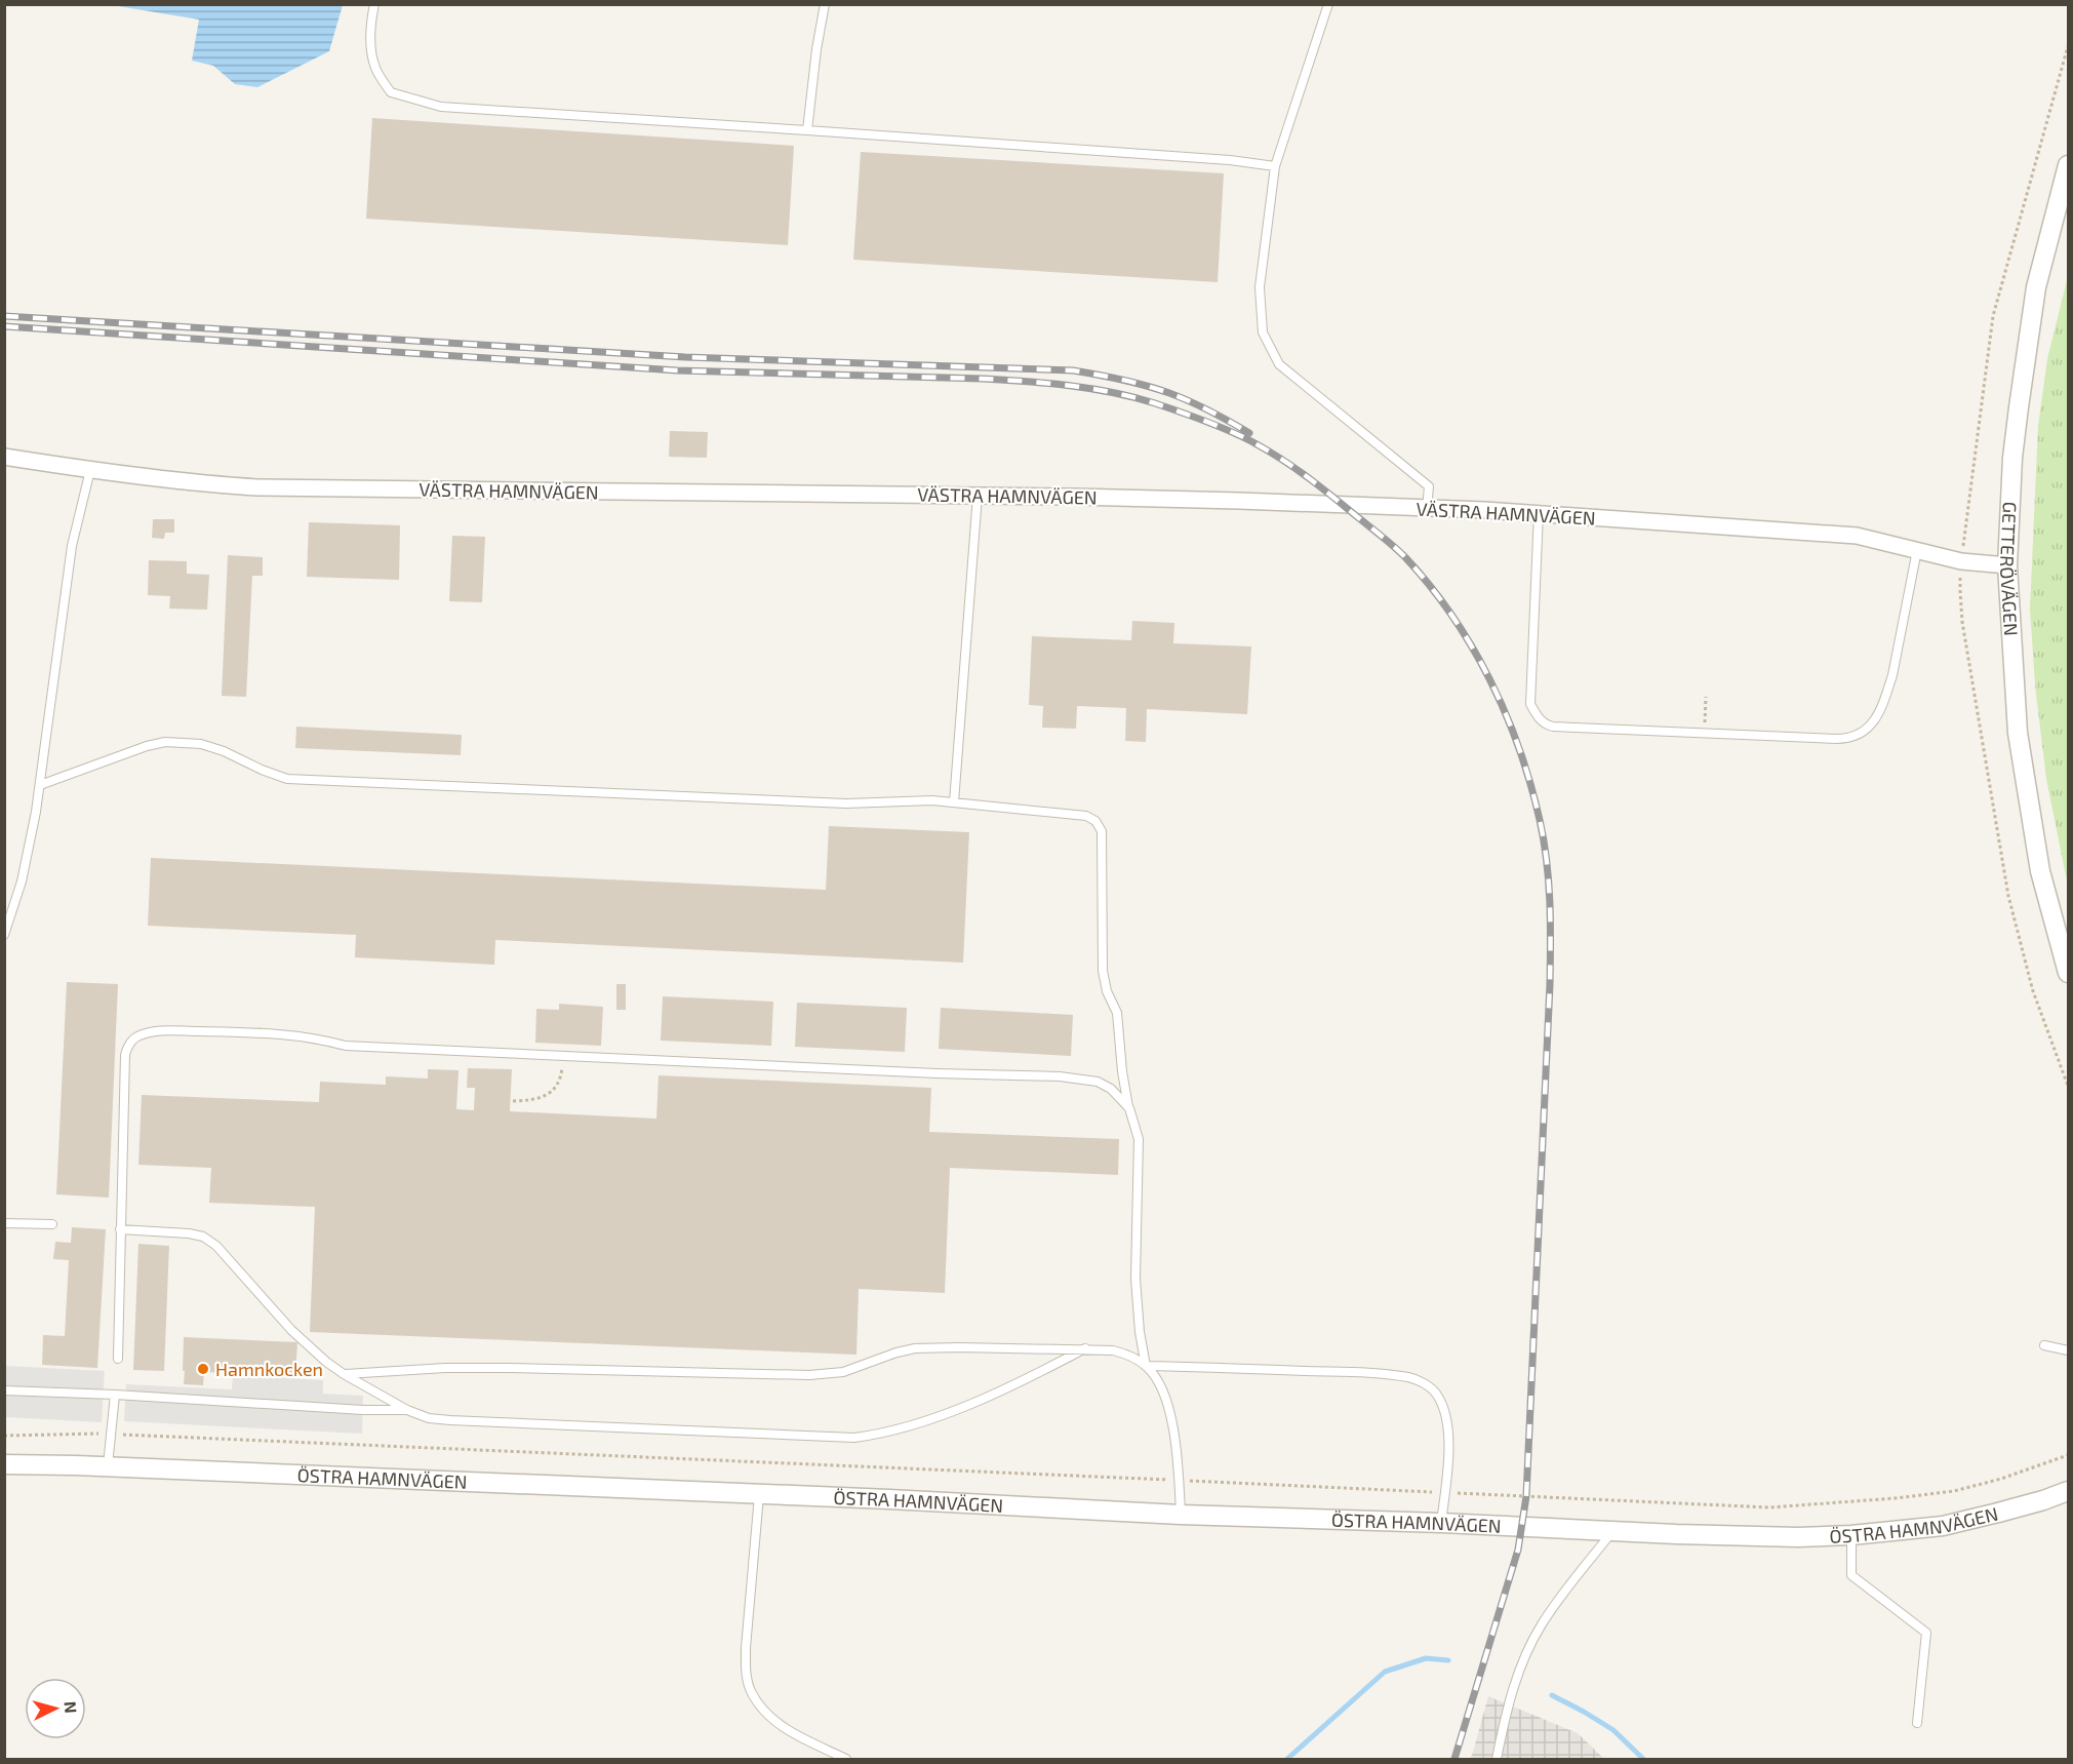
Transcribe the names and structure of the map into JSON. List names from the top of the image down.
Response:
{
  "streets": {
    "street": ["VÄSTRA HAMNVÄGEN", "GETTERÖVÄGEN", "ÖSTRA HAMNVÄGEN"]
  },
  "crossings": [
    ["VÄSTRA HAMNVÄGEN", "GETTERÖVÄGEN"]
  ],
  "places": ["Hamnkocken"],
  "north": "right"
}
